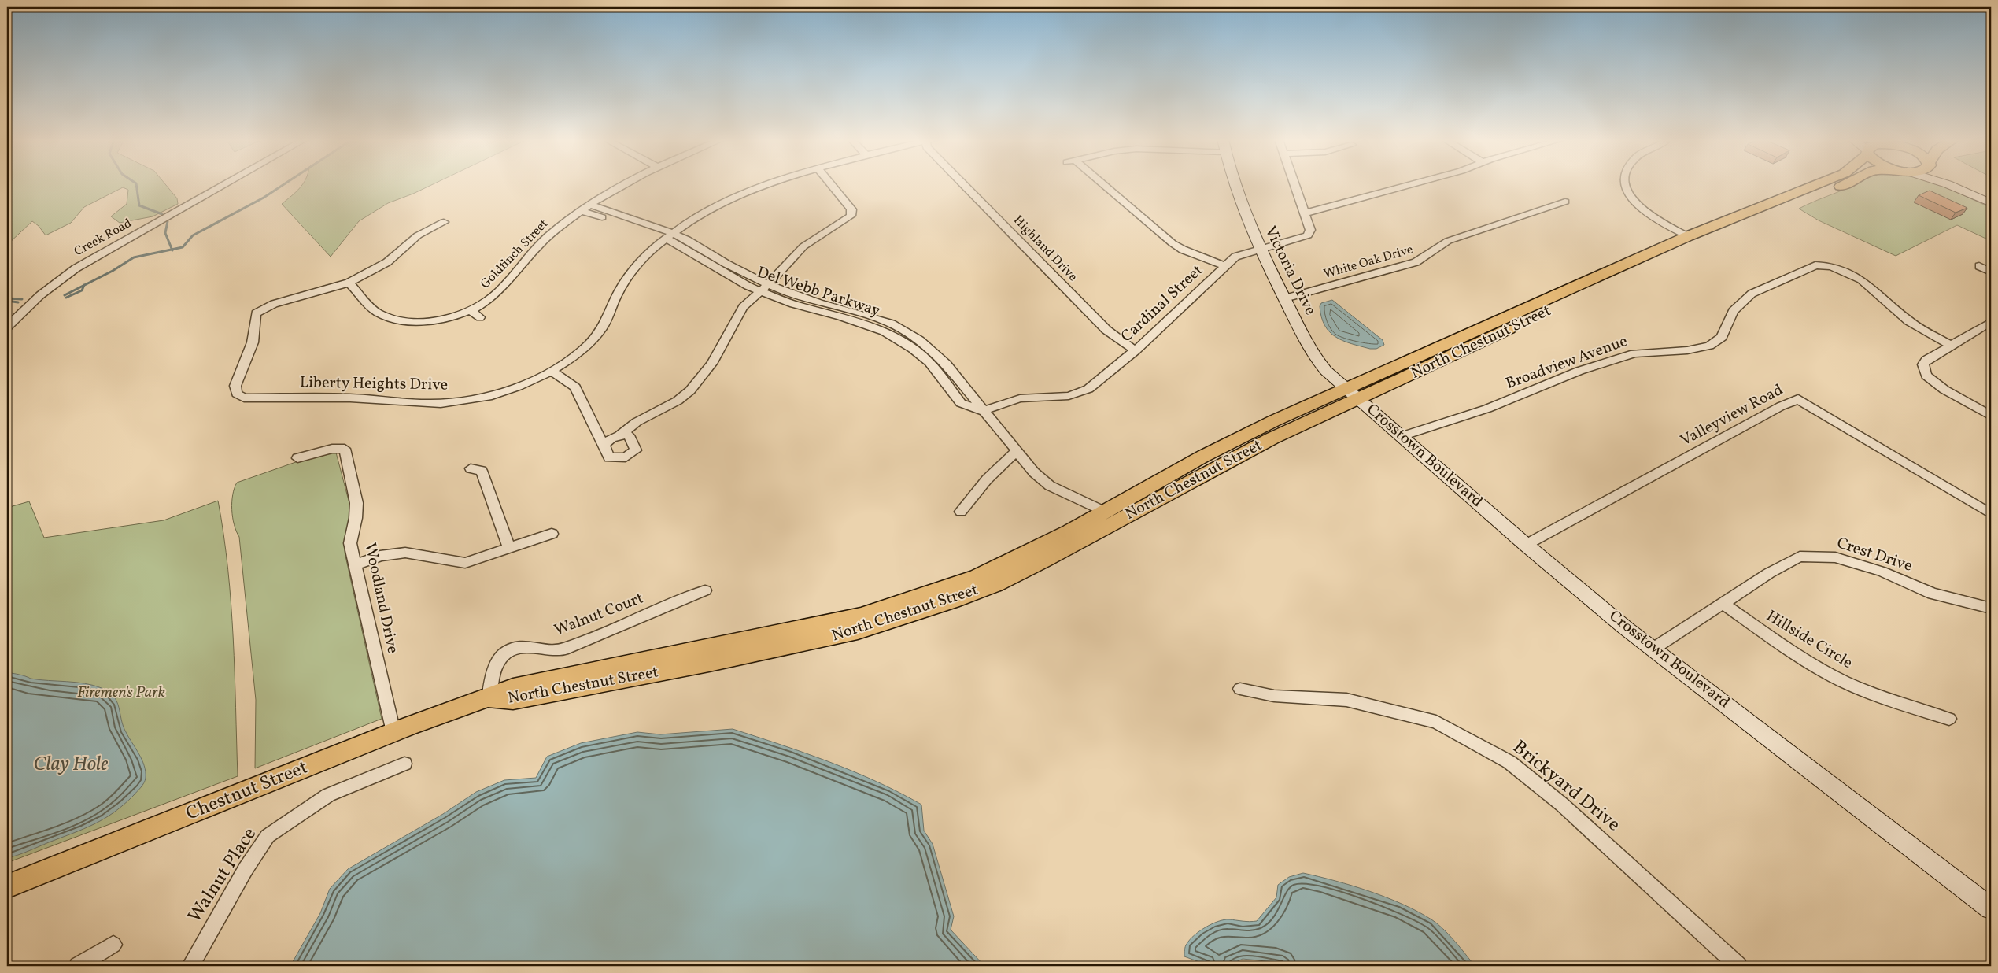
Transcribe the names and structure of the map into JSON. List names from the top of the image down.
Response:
{
  "streets": {
    "main road": ["North Chestnut Street", "Chestnut Street"],
    "street": [
      "Creek Road",
      "Highland Drive",
      "Goldfinch Street",
      "White Oak Drive",
      "Victoria Drive",
      "Del Webb Parkway",
      "Cardinal Street",
      "Broadview Avenue",
      "Liberty Heights Drive",
      "Valleyview Road",
      "Crosstown Boulevard",
      "Crest Drive",
      "Woodland Drive",
      "Walnut Court",
      "Hillside Circle",
      "Brickyard Drive",
      "Walnut Place"
    ]
  },
  "crossings": [
    ["Highland Drive", "Cardinal Street"],
    ["Goldfinch Street", "Del Webb Parkway"],
    ["Goldfinch Street", "Liberty Heights Drive"],
    ["White Oak Drive", "Victoria Drive"],
    ["Victoria Drive", "Cardinal Street"],
    ["Victoria Drive", "North Chestnut Street"],
    ["Victoria Drive", "Crosstown Boulevard"],
    ["Del Webb Parkway", "Cardinal Street"],
    ["Del Webb Parkway", "Liberty Heights Drive"],
    ["North Chestnut Street", "Crosstown Boulevard"],
    ["North Chestnut Street", "Walnut Court"],
    ["North Chestnut Street", "Chestnut Street"],
    ["Broadview Avenue", "Crosstown Boulevard"],
    ["Valleyview Road", "Crosstown Boulevard"],
    ["Crosstown Boulevard", "Crest Drive"],
    ["Crest Drive", "Hillside Circle"],
    ["Woodland Drive", "Chestnut Street"],
    ["Walnut Court", "Chestnut Street"]
  ],
  "water": ["Clay Hole"],
  "parks": ["Firemen's Park"]
}
